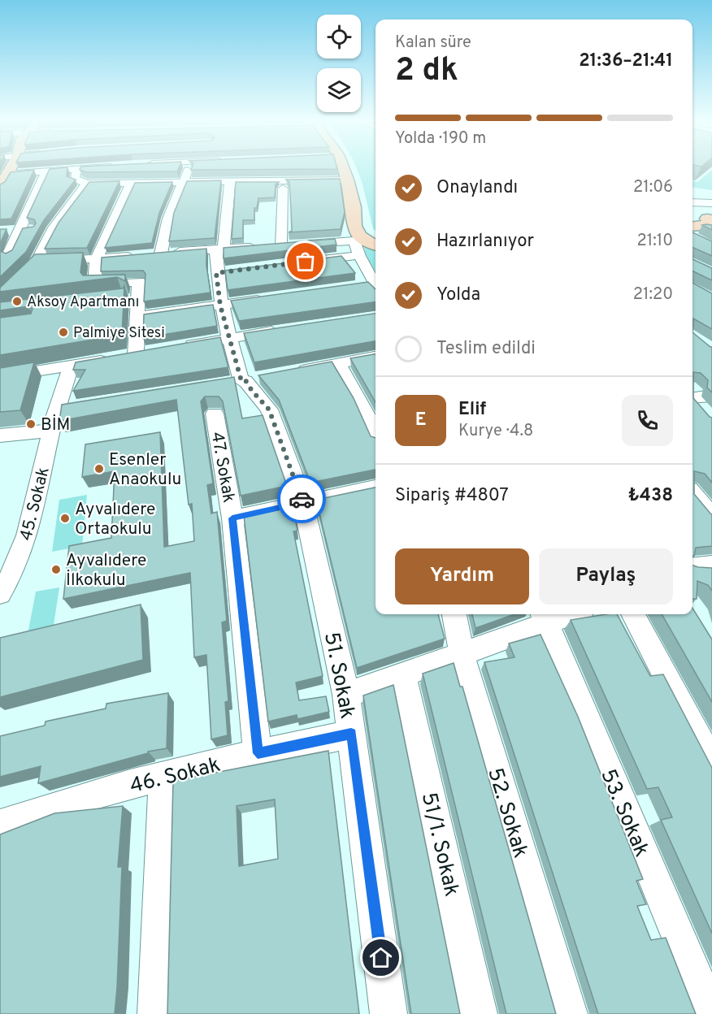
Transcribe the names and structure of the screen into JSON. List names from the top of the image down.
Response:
{
  "streets": {
    "street": [
      "47. Sokak",
      "45. Sokak",
      "51. Sokak",
      "46. Sokak",
      "52. Sokak",
      "53. Sokak",
      "51/1. Sokak"
    ]
  },
  "crossings": [
    ["47. Sokak", "46. Sokak"],
    ["51. Sokak", "46. Sokak"]
  ],
  "places": [
    "Aksoy Apartmanı",
    "Palmiye Sitesi",
    "BİM",
    "Esenler Anaokulu",
    "Ayvalıdere Ortaokulu",
    "Ayvalıdere İlkokulu"
  ],
  "page": {
    "heading": ["2 dk", "Kalan süre", "21:36–21:41"],
    "panel": [
      "Elif",
      "Kurye · 4.8",
      "Sipariş #4807",
      "₺438"
    ],
    "bar": "Yolda · 190 m",
    "list": [
      ["Onaylandı", "21:06"],
      ["Hazırlanıyor", "21:10"],
      ["Yolda", "21:20"],
      "Teslim edildi"
    ],
    "round": "E",
    "buttons": ["Yardım", "Paylaş"]
  }
}
